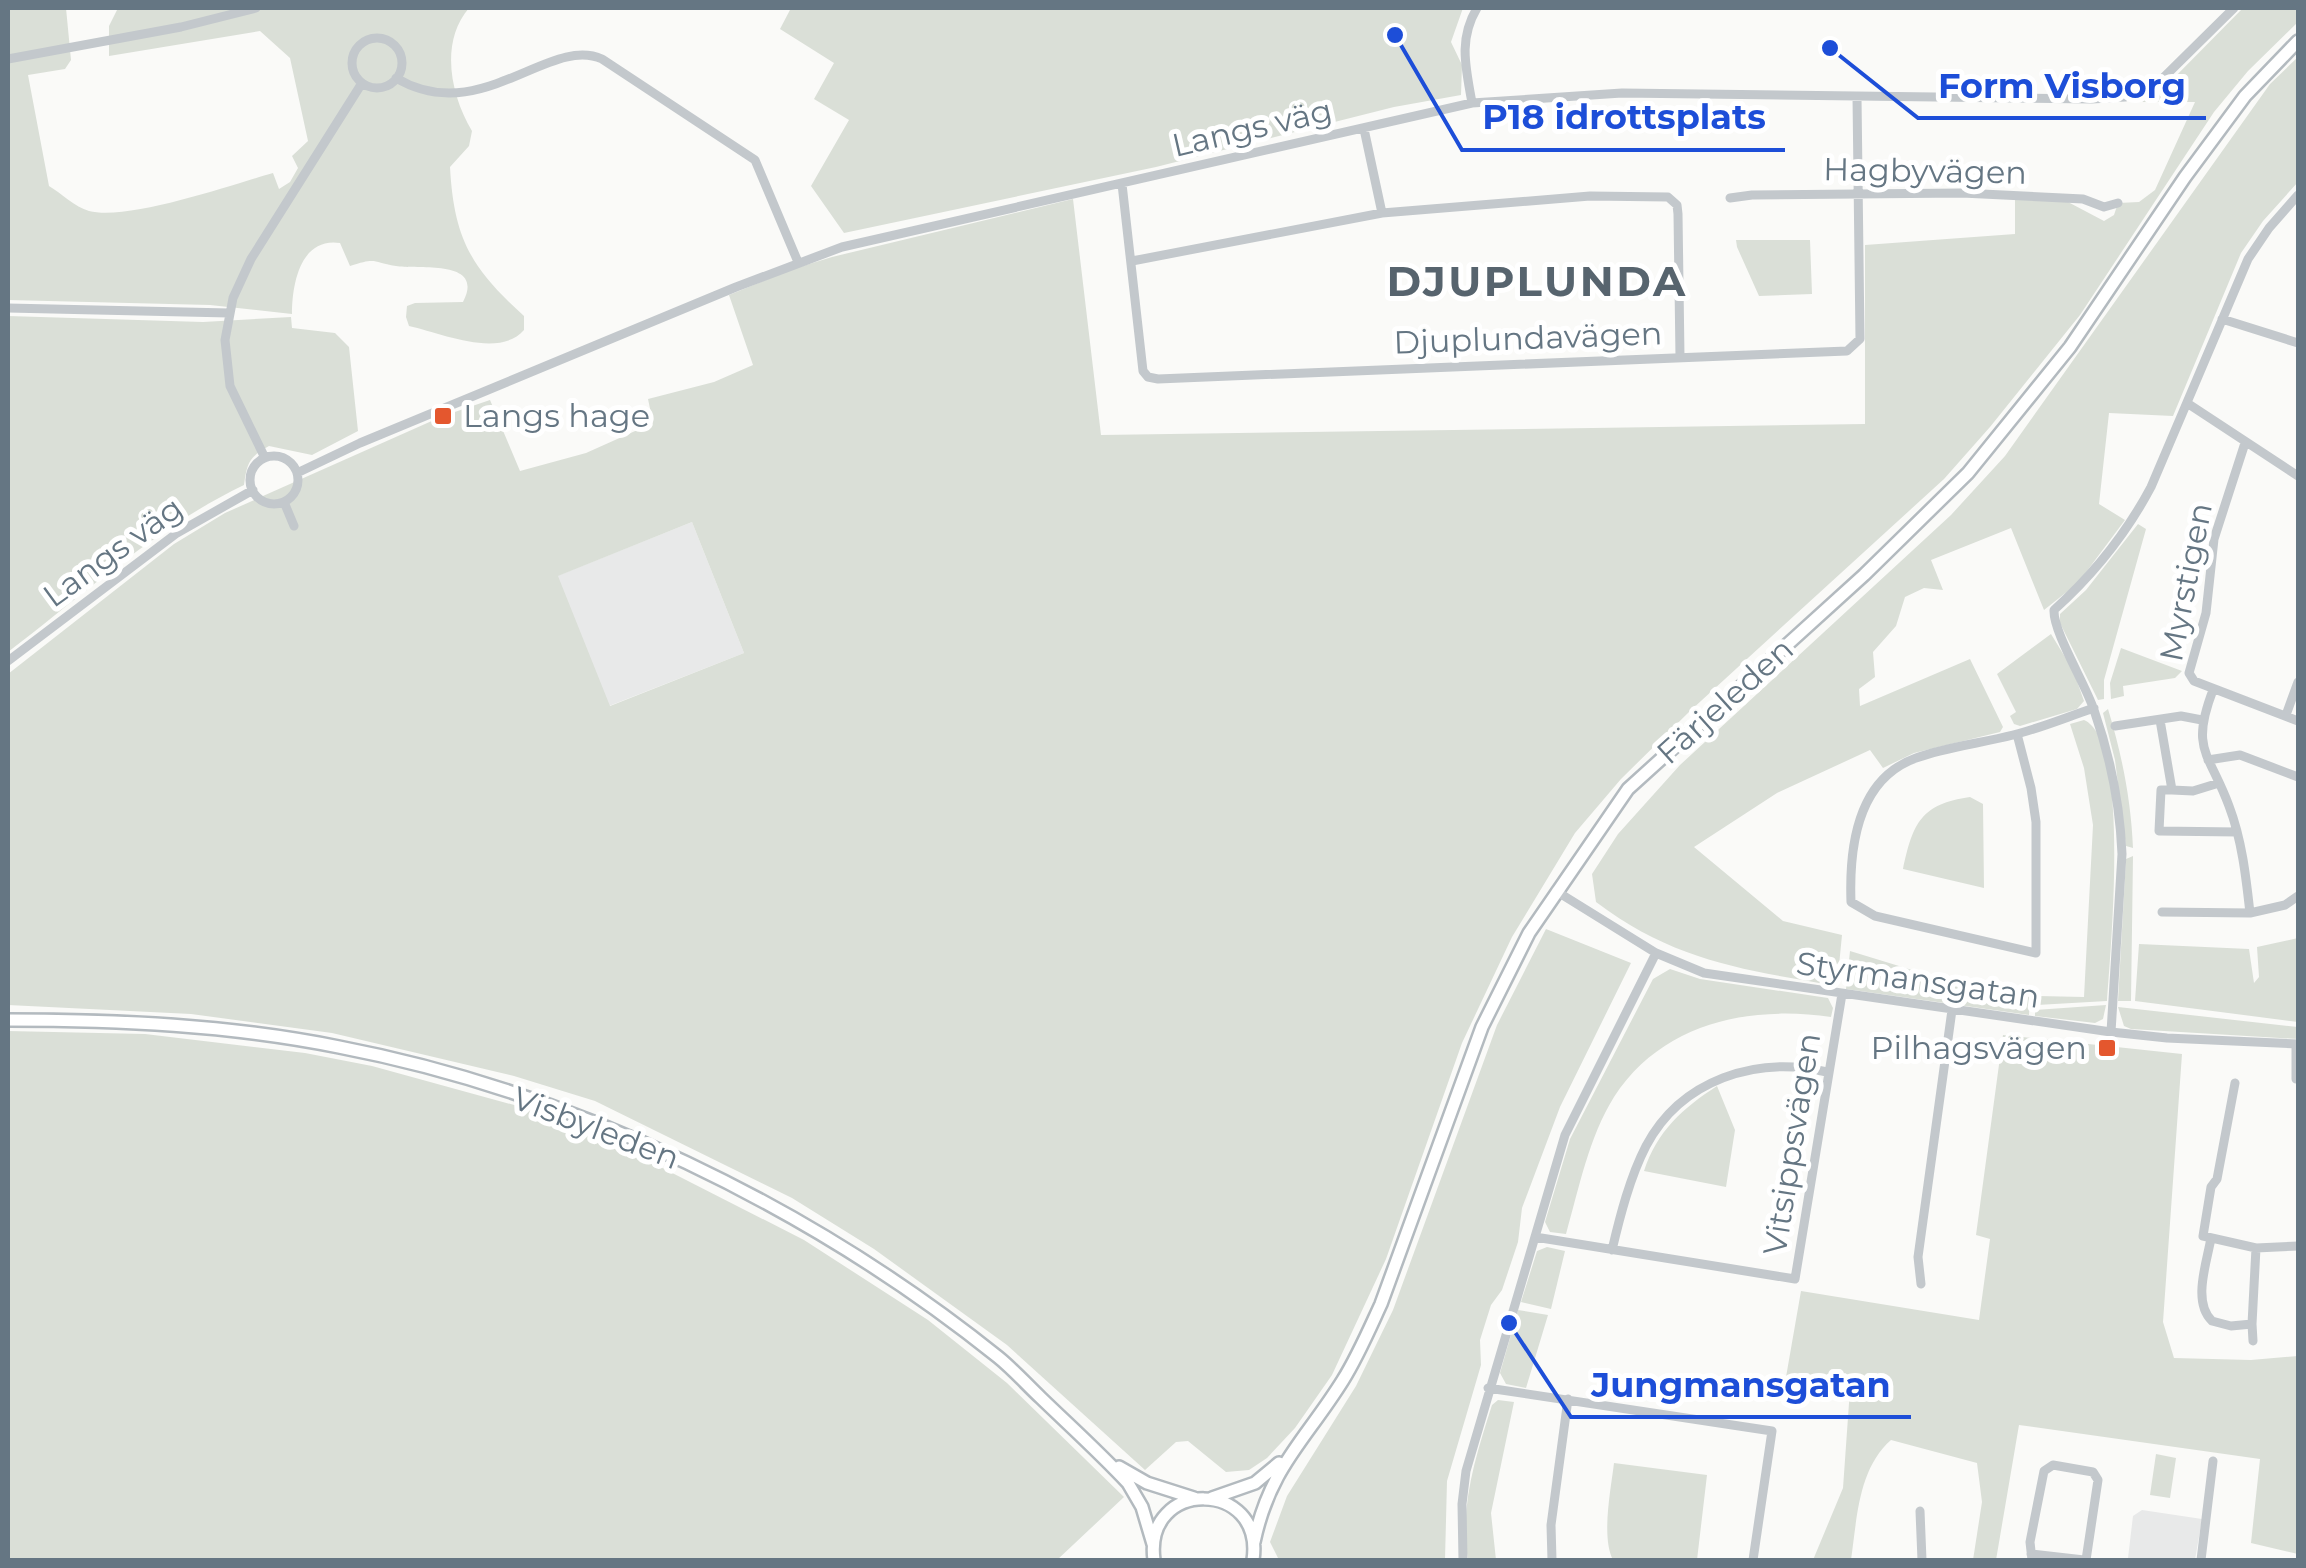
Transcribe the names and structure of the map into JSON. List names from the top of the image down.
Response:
{
  "streets": {
    "main road": ["Färjeleden", "Visbyleden"],
    "street": [
      "Langs väg",
      "Hagbyvägen",
      "Djuplundavägen",
      "Myrstigen",
      "Styrmansgatan",
      "Vitsippsvägen"
    ]
  },
  "crossings": [
    ["Langs väg", "Djuplundavägen"],
    ["Hagbyvägen", "Djuplundavägen"],
    ["Färjeleden", "Styrmansgatan"],
    ["Färjeleden", "Visbyleden"],
    ["Styrmansgatan", "Vitsippsvägen"]
  ],
  "districts": ["DJUPLUNDA"],
  "places": {
    "other": ["P18 idrottsplats", "Form Visborg", "Jungmansgatan"],
    "transit": ["Langs hage", "Pilhagsvägen"]
  }
}
